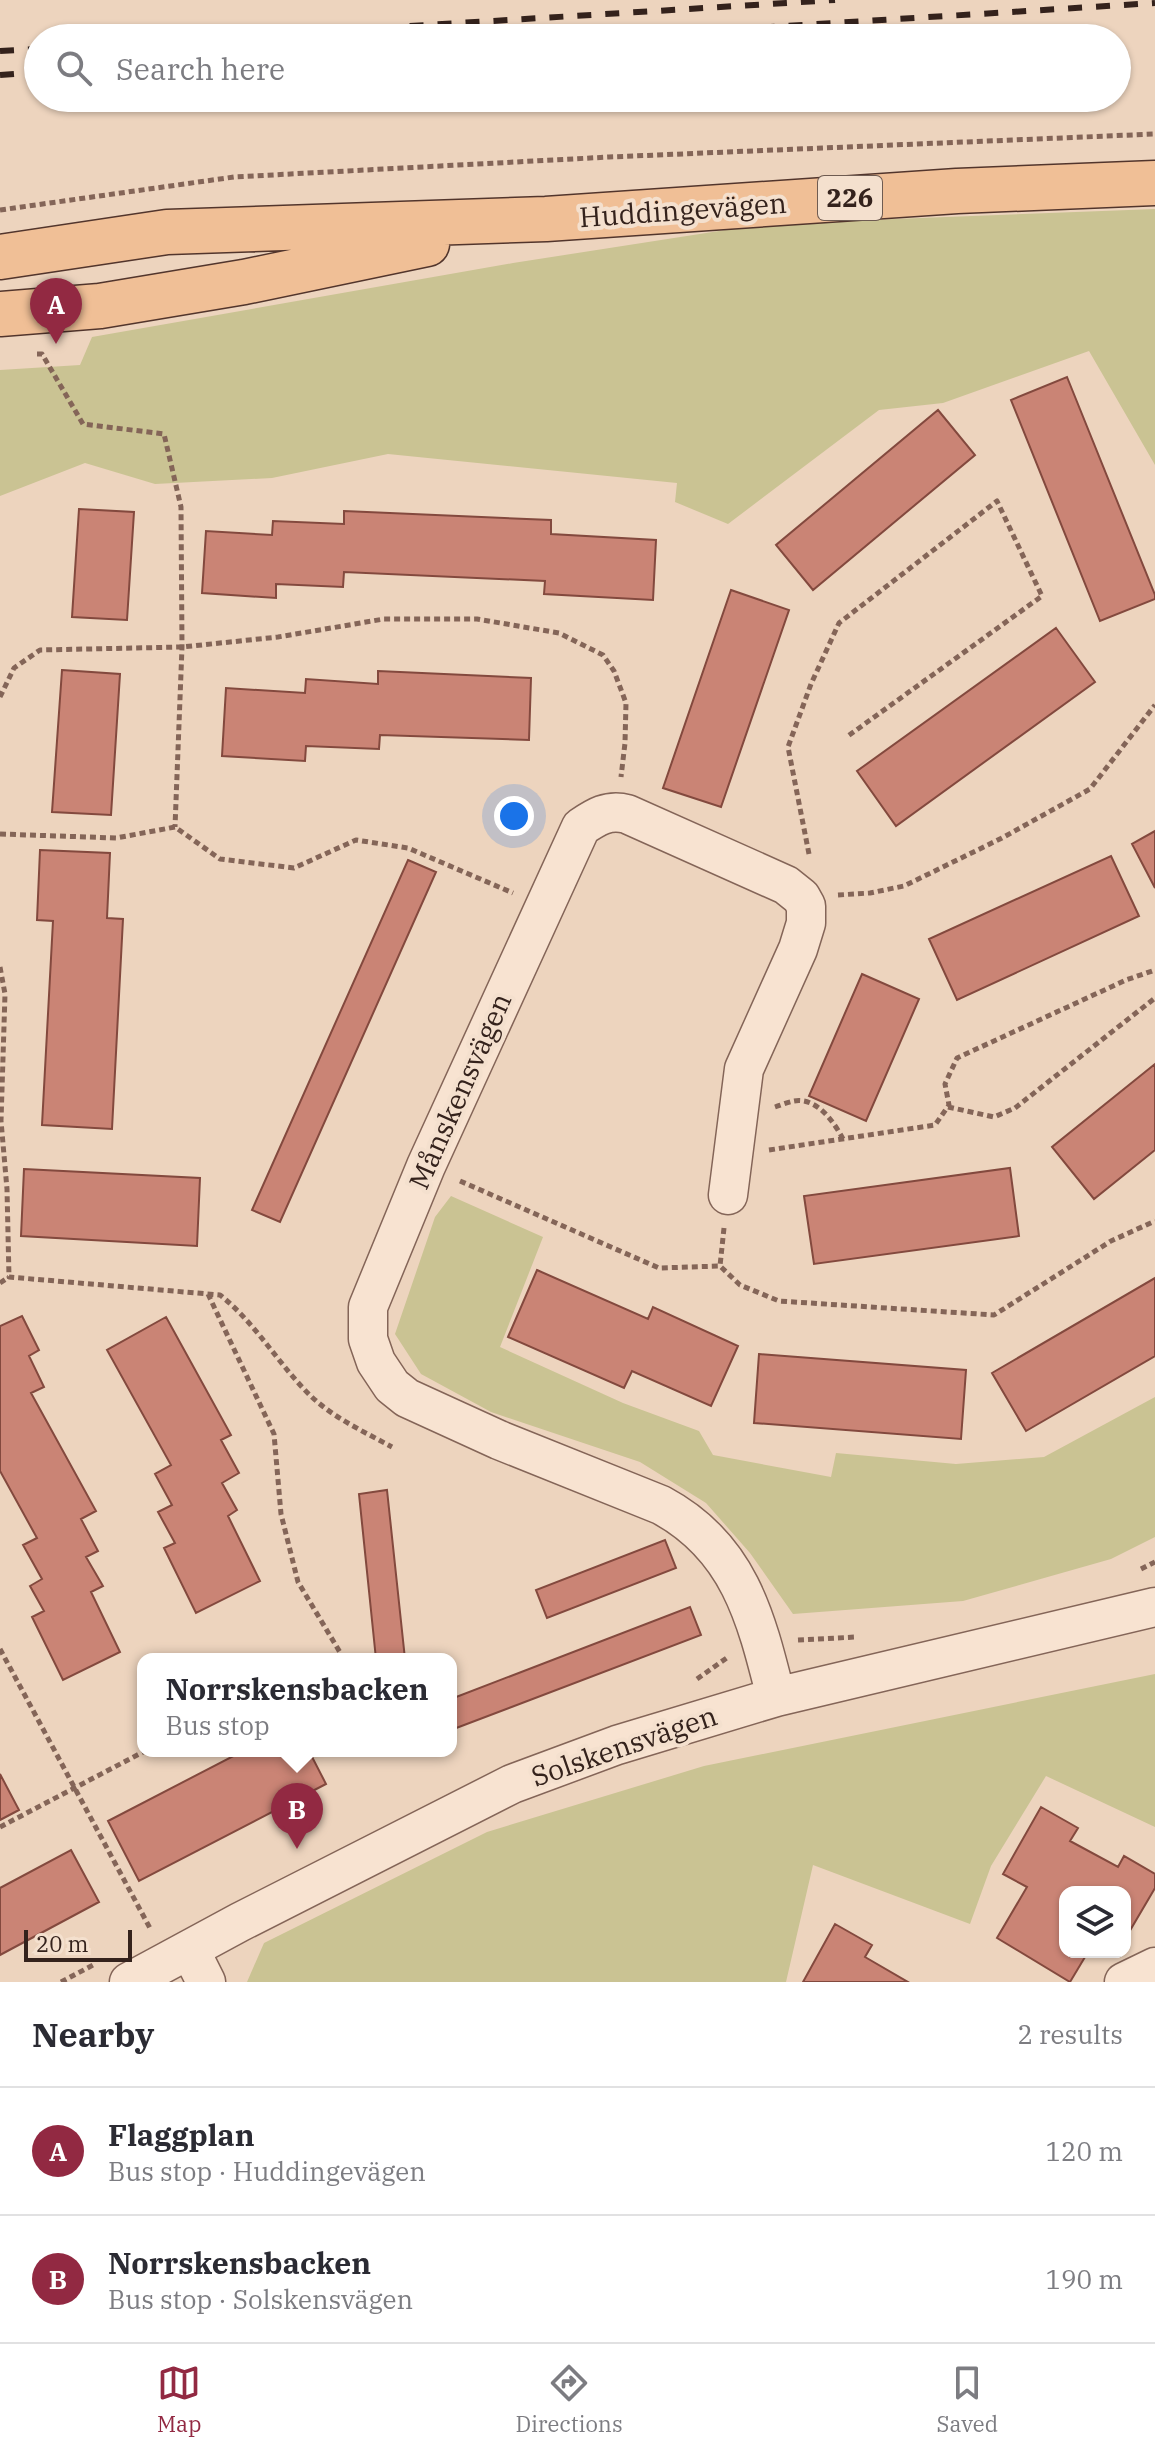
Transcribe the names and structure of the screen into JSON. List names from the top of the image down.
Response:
{
  "streets": {
    "main road": ["226", "Huddingevägen"],
    "street": ["Månskensvägen", "Solskensvägen"]
  },
  "crossings": [
    ["Månskensvägen", "Solskensvägen"]
  ],
  "scale_bar": "20 m",
  "page": {
    "search": "Search here",
    "pins": ["A", "B"],
    "popup": ["Norrskensbacken", "Bus stop"],
    "scale": "20 m",
    "heading": ["Nearby", "2 results"],
    "list": [
      {
        "mark": "A",
        "name": "Flaggplan",
        "note": "Bus stop · Huddingevägen",
        "value": "120 m"
      },
      {
        "mark": "B",
        "name": "Norrskensbacken",
        "note": "Bus stop · Solskensvägen",
        "value": "190 m"
      }
    ],
    "nav": ["Map", "Directions", "Saved"]
  }
}
